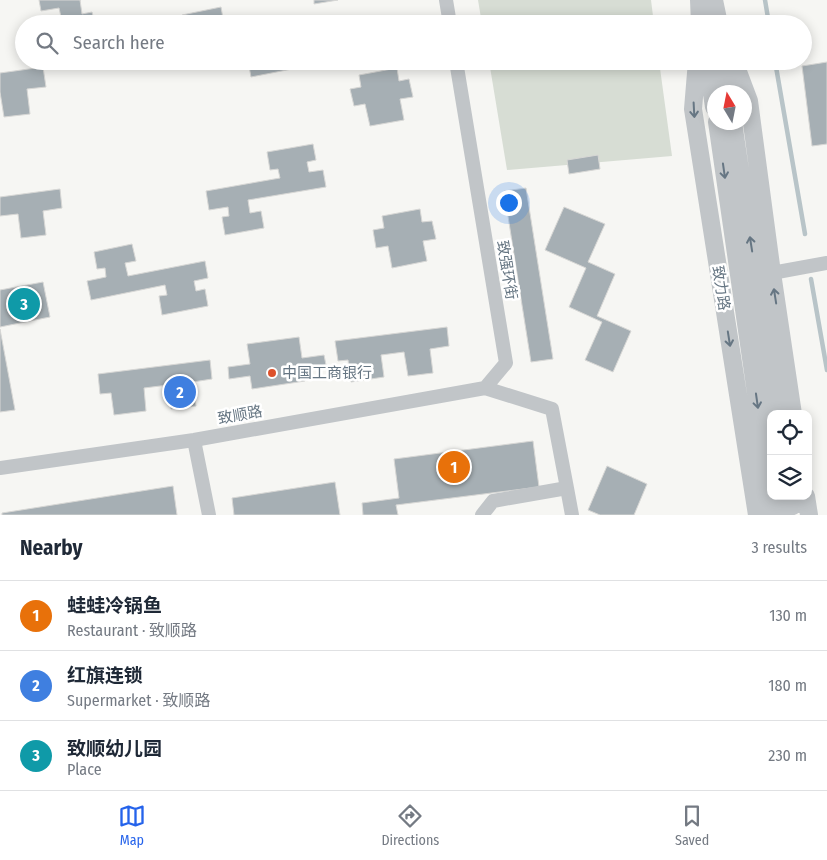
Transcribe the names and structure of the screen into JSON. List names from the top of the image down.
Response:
{
  "streets": {
    "street": ["致强环街", "致力路", "致顺路"]
  },
  "crossings": [
    ["致强环街", "致顺路"]
  ],
  "places": ["中国工商银行"],
  "north": "top",
  "page": {
    "search": "Search here",
    "pins": ["3", "2", "1"],
    "heading": ["Nearby", "3 results"],
    "list": [
      {
        "mark": "1",
        "name": "蛙蛙冷锅鱼",
        "note": "Restaurant · 致顺路",
        "value": "130 m"
      },
      {
        "mark": "2",
        "name": "红旗连锁",
        "note": "Supermarket · 致顺路",
        "value": "180 m"
      },
      {
        "mark": "3",
        "name": "致顺幼儿园",
        "note": "Place",
        "value": "230 m"
      }
    ],
    "nav": ["Map", "Directions", "Saved"]
  }
}
